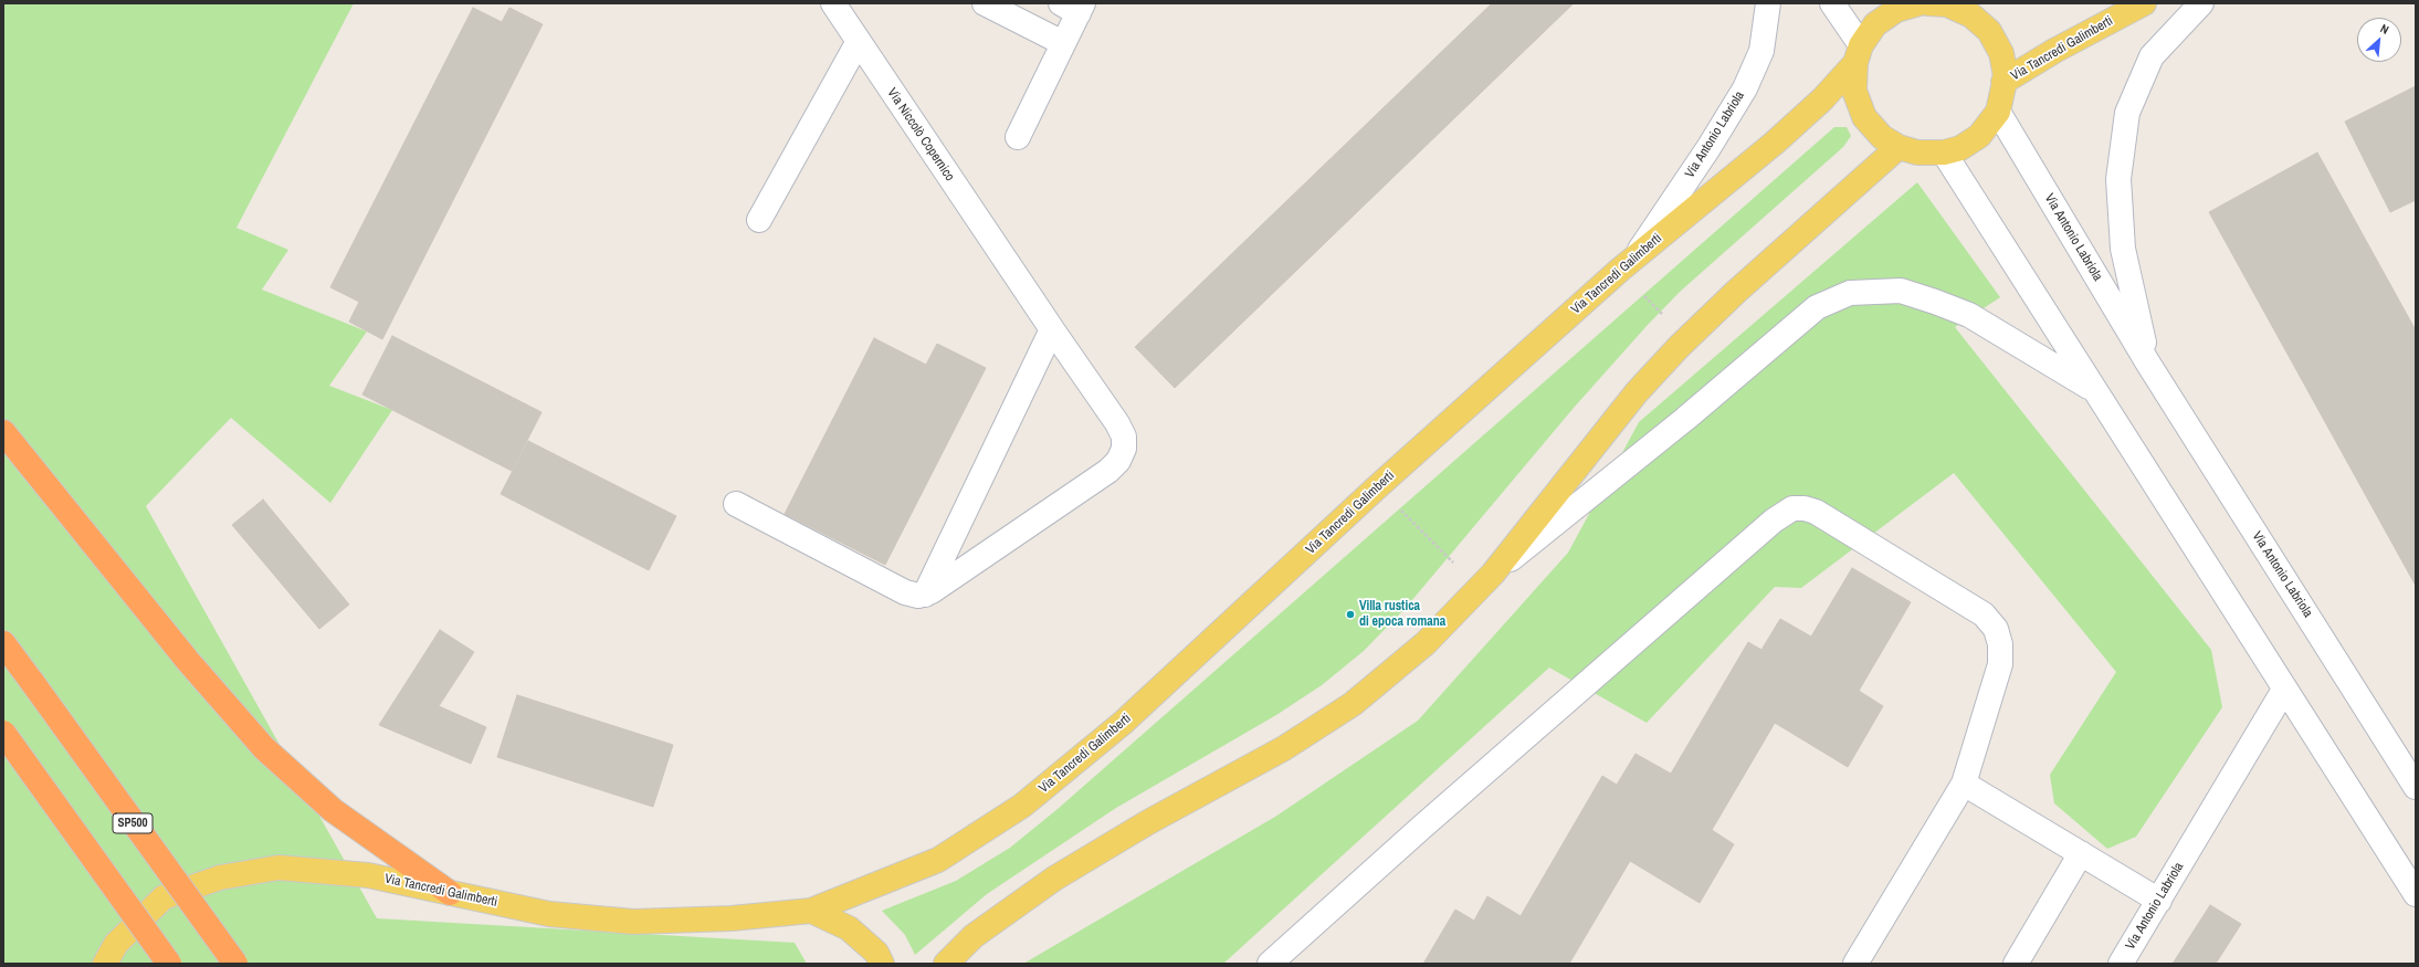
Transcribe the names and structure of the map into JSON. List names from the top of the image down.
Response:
{
  "streets": {
    "highway": ["SP500"],
    "main road": ["Via Tancredi Galimberti"],
    "street": ["Via Niccolò Copernico", "Via Antonio Labriola"]
  },
  "crossings": [
    ["Via Tancredi Galimberti", "Via Antonio Labriola"]
  ],
  "places": ["Villa rustica di epoca romana"],
  "north": "top right"
}
